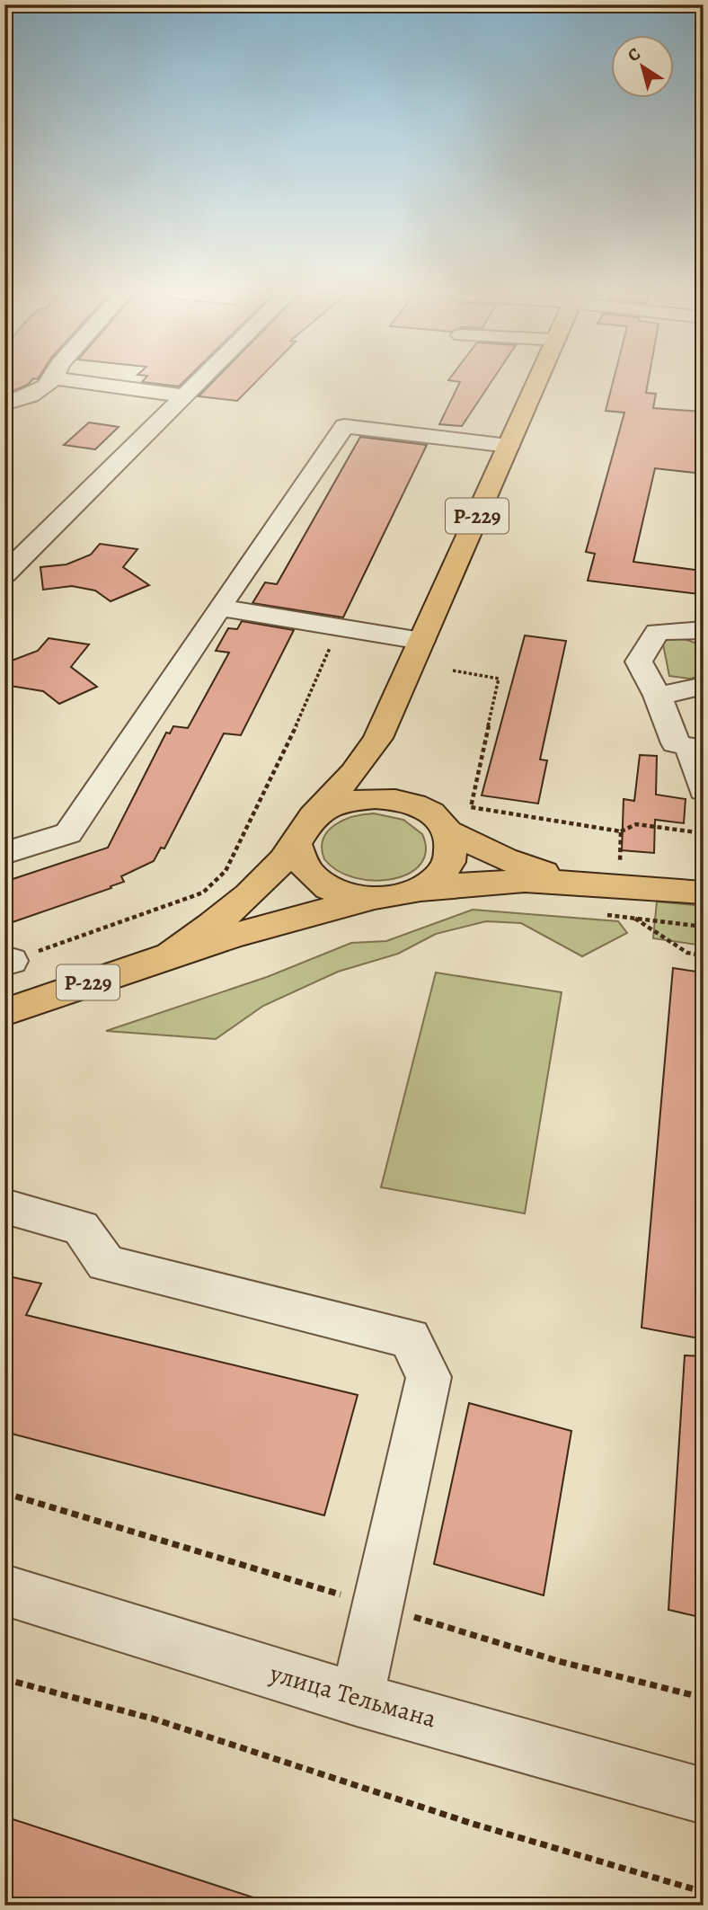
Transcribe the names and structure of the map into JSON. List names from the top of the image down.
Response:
{
  "streets": {
    "main road": ["Р-229"],
    "street": ["улица Тельмана"]
  },
  "north": "top left"
}
